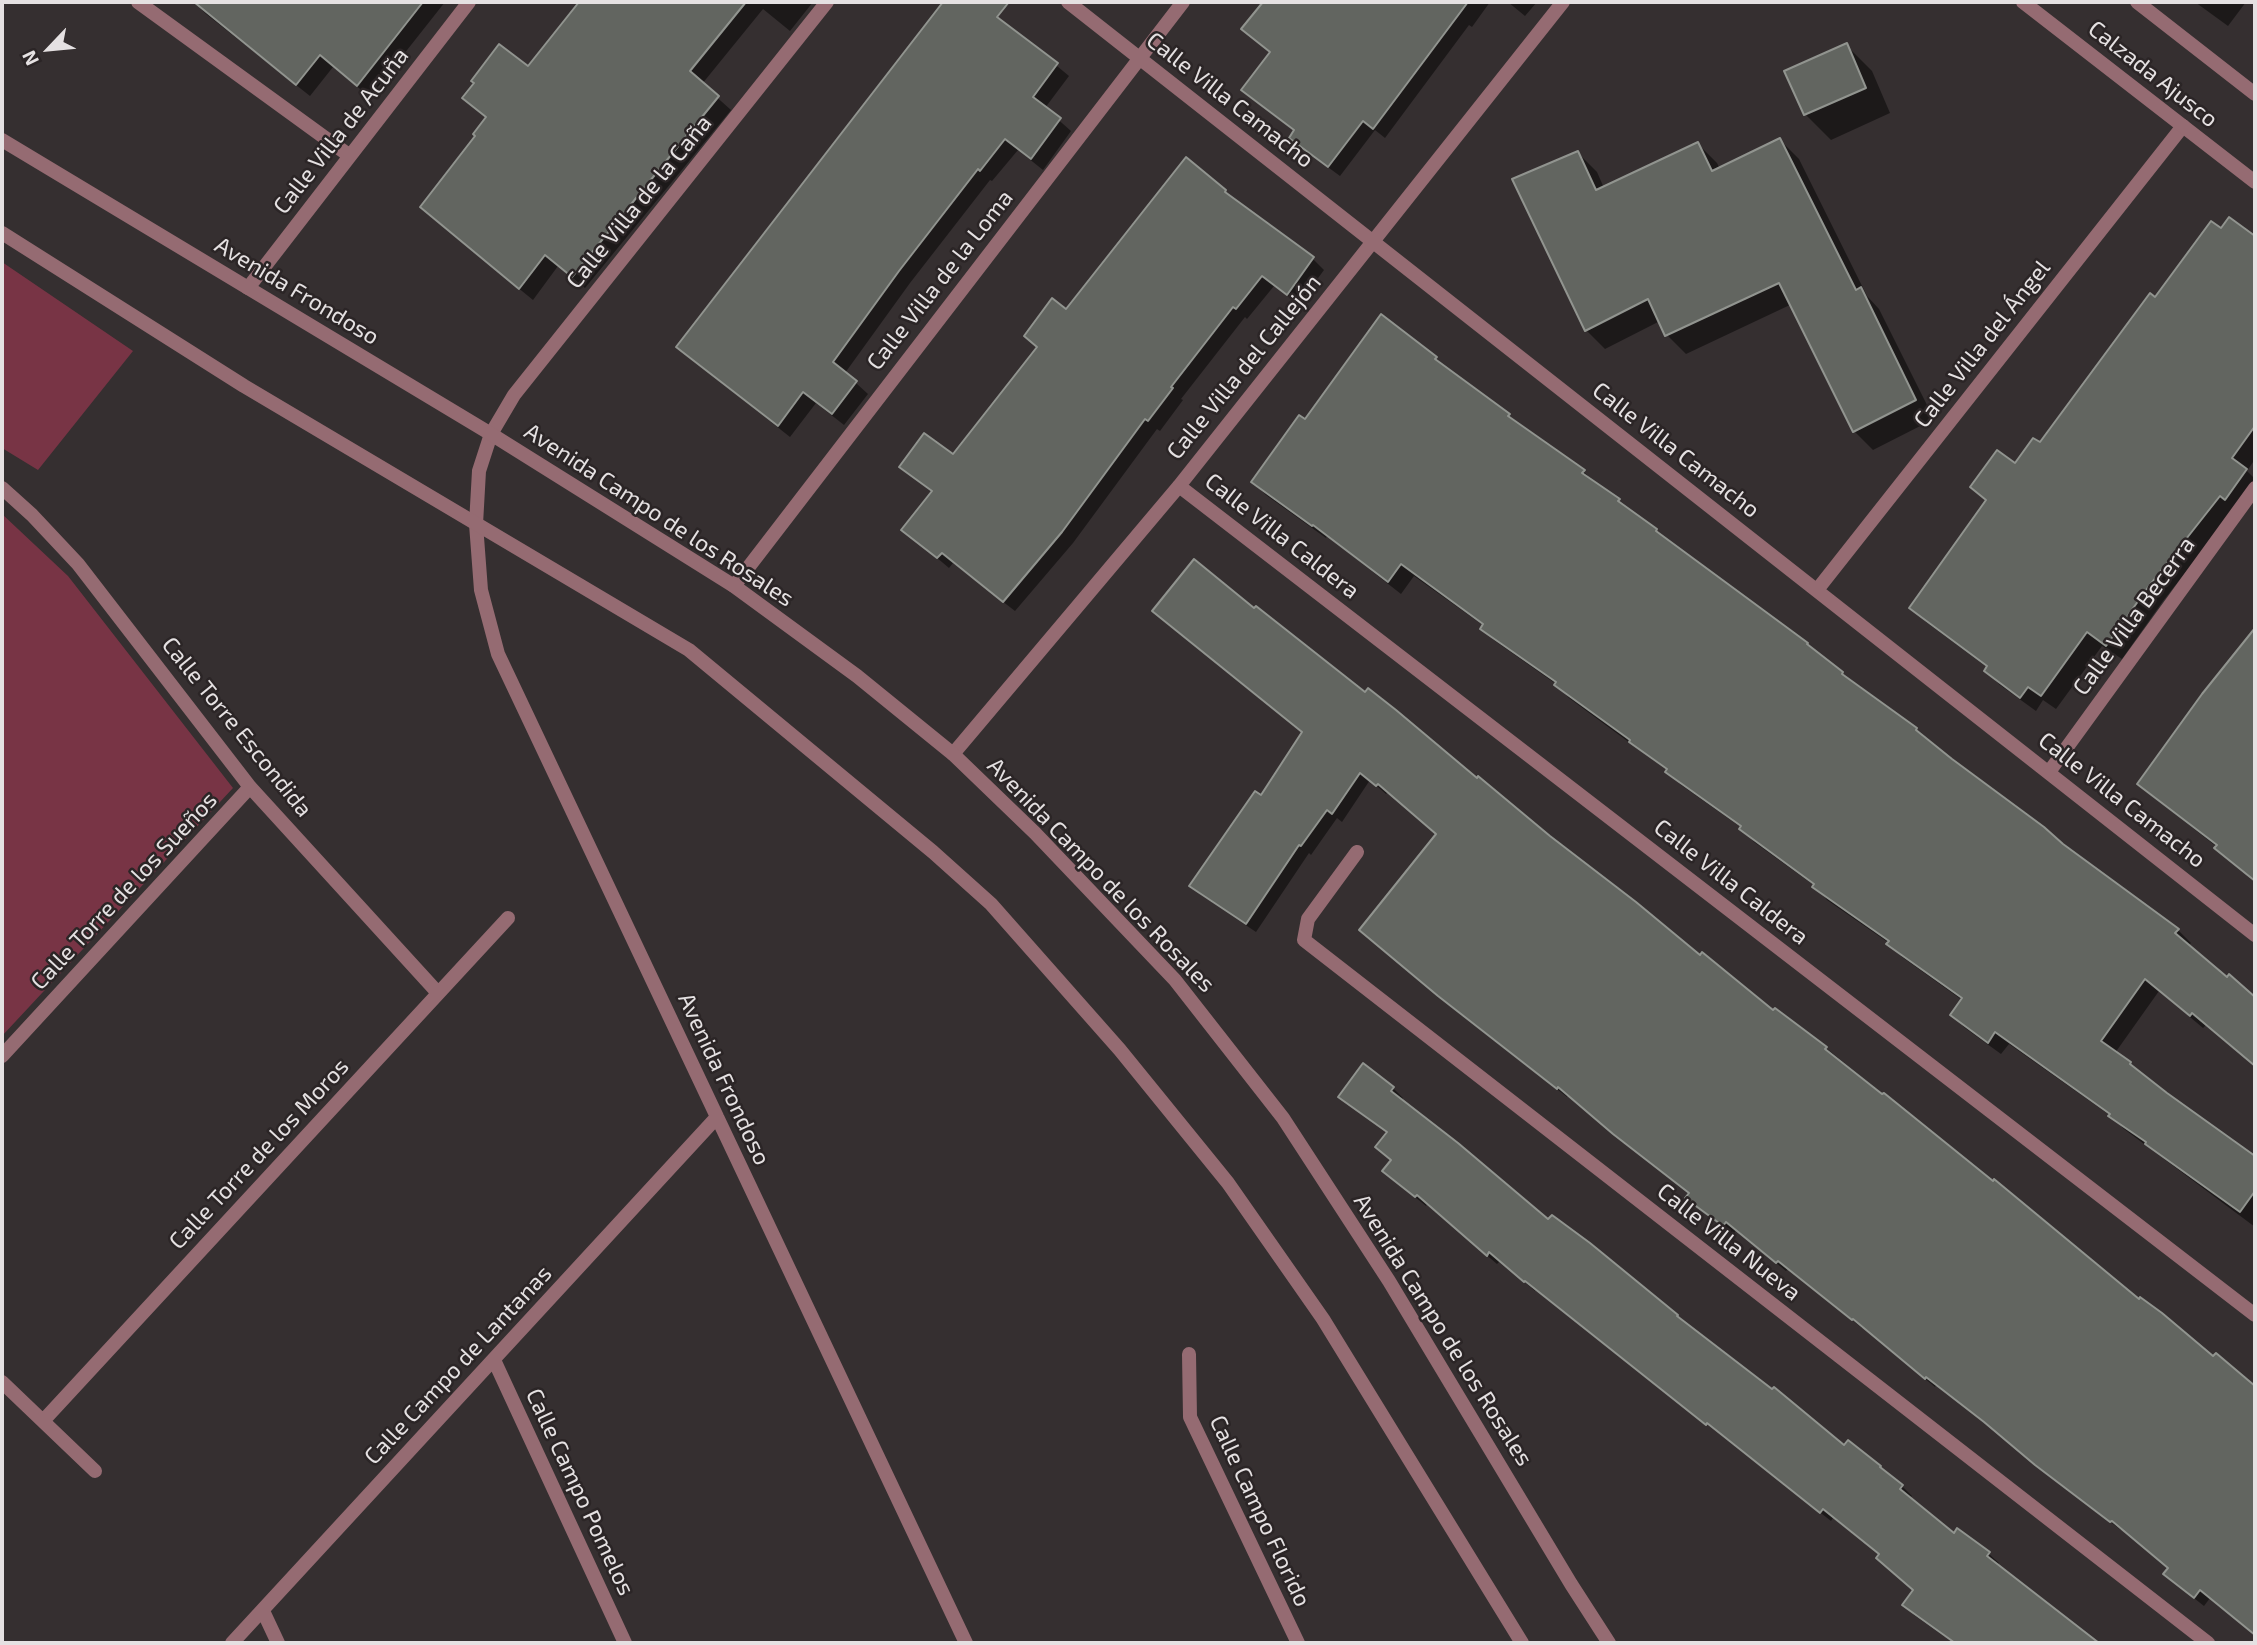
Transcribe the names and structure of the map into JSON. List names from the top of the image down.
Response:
{
  "streets": {
    "street": [
      "Calzada Ajusco",
      "Calle Villa Camacho",
      "Calle Villa de Acuña",
      "Calle Villa de la Caña",
      "Calle Villa de la Loma",
      "Avenida Frondoso",
      "Calle Villa del Ángel",
      "Calle Villa del Callejón",
      "Avenida Campo de los Rosales",
      "Calle Villa Caldera",
      "Calle Villa Becerra",
      "Calle Torre Escondida",
      "Calle Torre de los Sueños",
      "Calle Torre de los Moros",
      "Calle Villa Nueva",
      "Calle Campo de Lantanas",
      "Calle Campo Pomelos",
      "Calle Campo Florido"
    ]
  },
  "crossings": [
    ["Calzada Ajusco", "Calle Villa del Ángel"],
    ["Calle Villa Camacho", "Calle Villa de la Loma"],
    ["Calle Villa Camacho", "Calle Villa del Ángel"],
    ["Calle Villa Camacho", "Calle Villa del Callejón"],
    ["Calle Villa Camacho", "Calle Villa Becerra"],
    ["Calle Villa de Acuña", "Avenida Frondoso"],
    ["Calle Villa de la Caña", "Avenida Frondoso"],
    ["Calle Villa de la Caña", "Avenida Campo de los Rosales"],
    ["Calle Villa de la Loma", "Avenida Campo de los Rosales"],
    ["Avenida Frondoso", "Avenida Campo de los Rosales"],
    ["Avenida Frondoso", "Calle Campo de Lantanas"],
    ["Calle Villa del Callejón", "Avenida Campo de los Rosales"],
    ["Calle Villa del Callejón", "Calle Villa Caldera"],
    ["Calle Torre Escondida", "Calle Torre de los Sueños"],
    ["Calle Torre Escondida", "Calle Torre de los Moros"],
    ["Calle Campo de Lantanas", "Calle Campo Pomelos"]
  ],
  "north": "bottom left"
}
